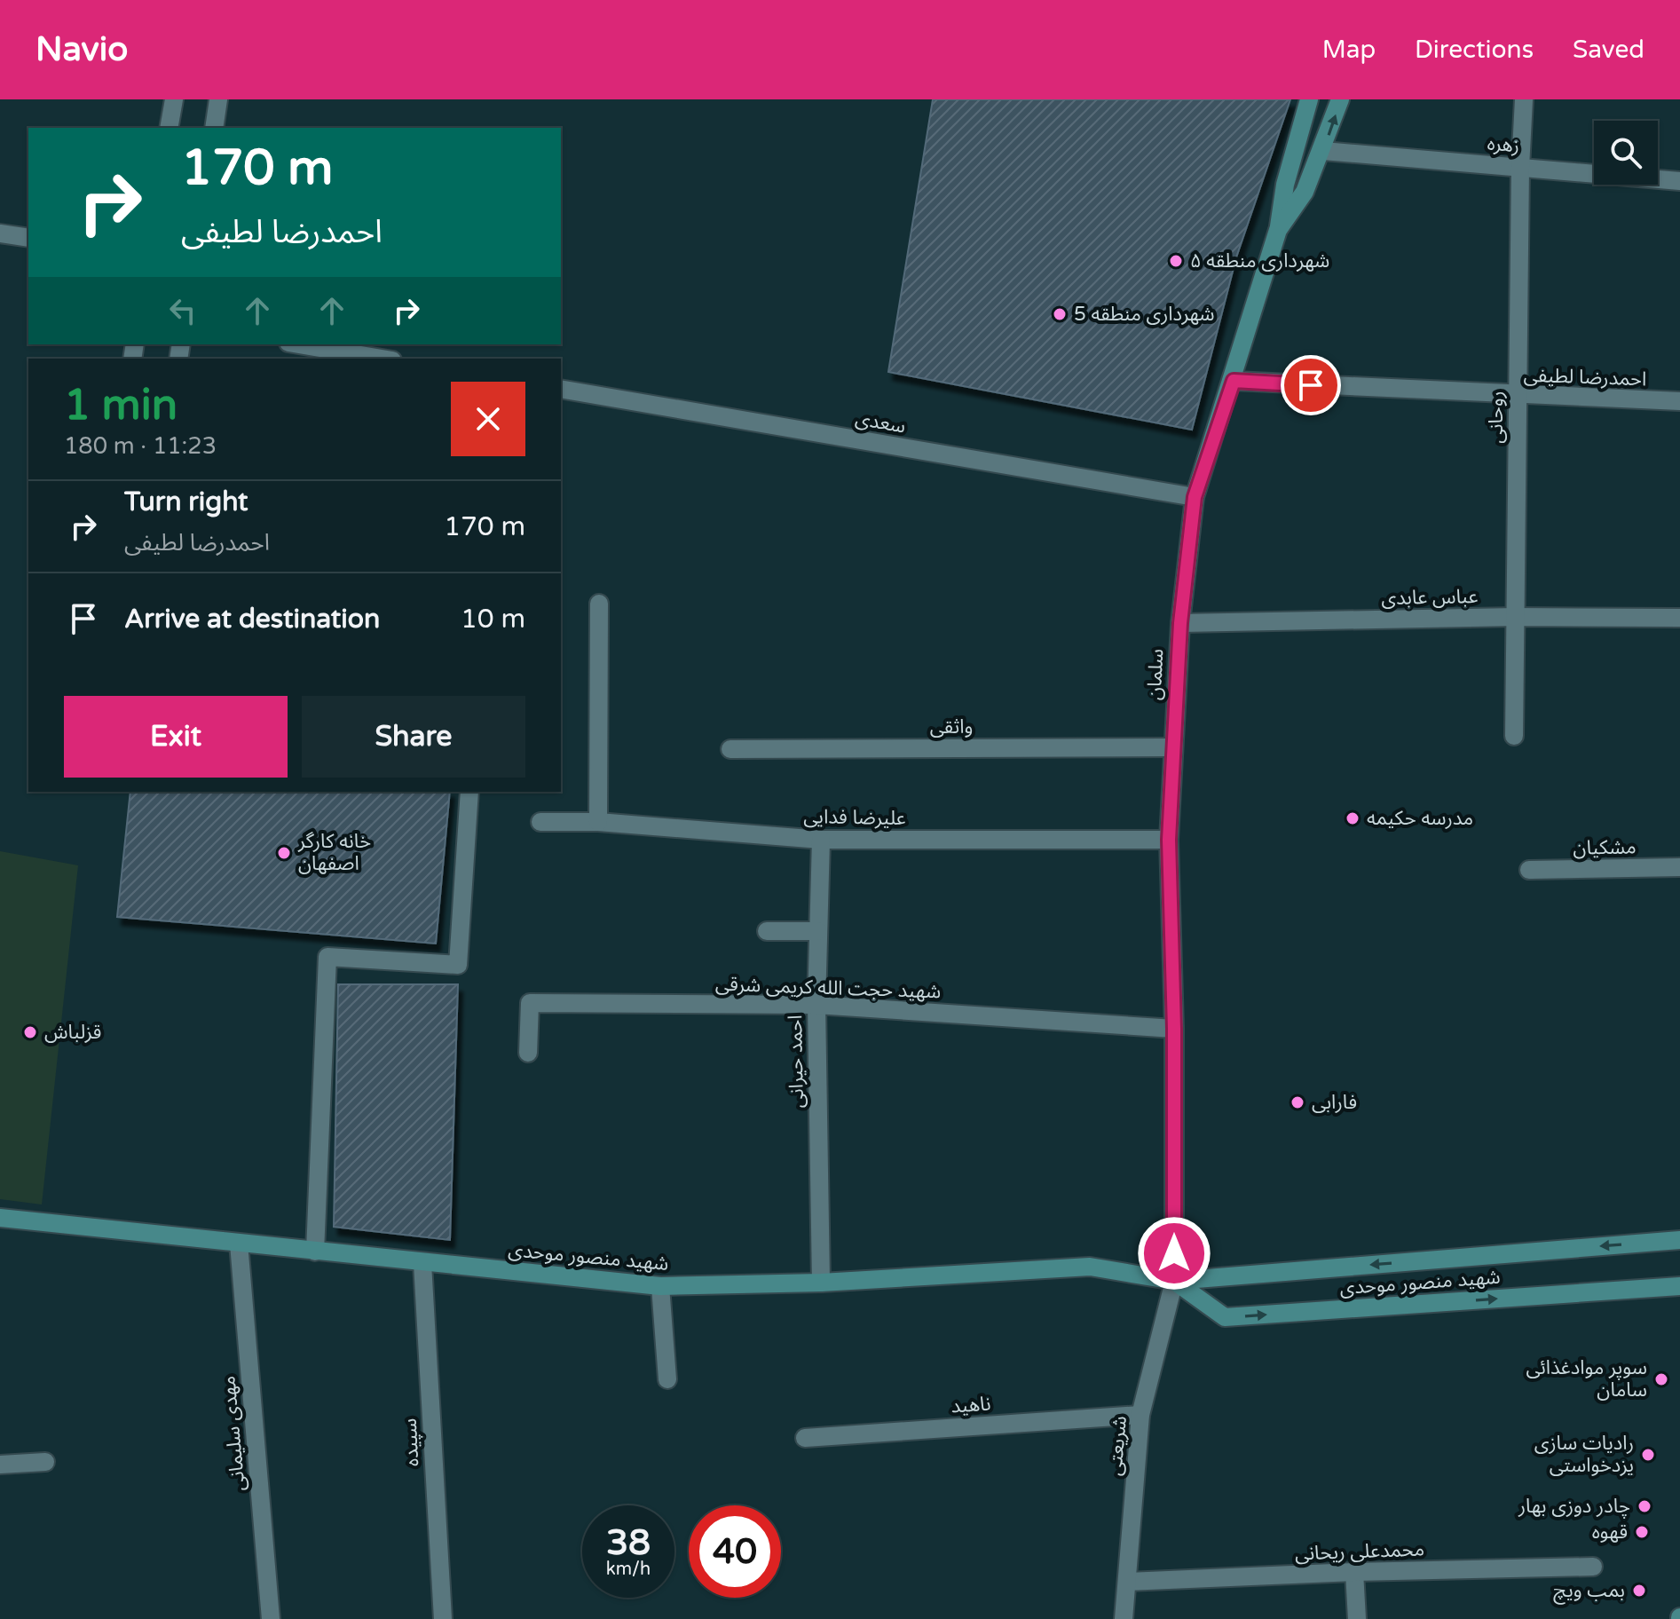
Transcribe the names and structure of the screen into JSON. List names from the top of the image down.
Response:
{
  "streets": {
    "street": [
      "زهره",
      "احمدرضا لطیفی",
      "روحانی",
      "سعدی",
      "عباس عابدی",
      "سلمان",
      "واثقی",
      "علیرضا فدایی",
      "مشکیان",
      "شهید حجت الله کریمی شرقی",
      "احمد حیرانی",
      "شهید منصور موحدی",
      "ناهید",
      "مهدی سلیمانی",
      "سپیده",
      "شریعتی",
      "محمدعلی ریحانی"
    ]
  },
  "crossings": [
    ["زهره", "روحانی"],
    ["زهره", "سلمان"],
    ["احمدرضا لطیفی", "روحانی"],
    ["احمدرضا لطیفی", "سلمان"],
    ["روحانی", "عباس عابدی"],
    ["سعدی", "سلمان"],
    ["عباس عابدی", "سلمان"],
    ["سلمان", "واثقی"],
    ["سلمان", "علیرضا فدایی"],
    ["سلمان", "شهید حجت الله کریمی شرقی"],
    ["سلمان", "شهید منصور موحدی"],
    ["سلمان", "شریعتی"],
    ["علیرضا فدایی", "احمد حیرانی"],
    ["شهید حجت الله کریمی شرقی", "احمد حیرانی"],
    ["احمد حیرانی", "شهید منصور موحدی"],
    ["شهید منصور موحدی", "مهدی سلیمانی"],
    ["شهید منصور موحدی", "سپیده"],
    ["شهید منصور موحدی", "شریعتی"],
    ["ناهید", "شریعتی"],
    ["شریعتی", "محمدعلی ریحانی"]
  ],
  "places": [
    "شهرداری منطقه ۵",
    "شهرداری منطقه 5",
    "مدرسه حکیمه",
    "خانه کارگر اصفهان",
    "قزلباش",
    "فارابی",
    "سوپر موادغذائی سامان",
    "رادیات سازی یزدخواستی",
    "چادر دوزی بهار",
    "قهوه",
    "بمب ویچ"
  ],
  "page": {
    "header": "Navio",
    "nav": ["Map", "Directions", "Saved"],
    "turn": ["170 m", "احمدرضا لطیفی"],
    "heading": ["1 min", "180 m · 11:23"],
    "list": [
      {
        "name": "Turn right",
        "note": "احمدرضا لطیفی",
        "value": "170 m"
      },
      {
        "name": "Arrive at destination",
        "value": "10 m"
      }
    ],
    "buttons": ["Exit", "Share"],
    "speed": "38 km/h",
    "limit": "40"
  }
}
